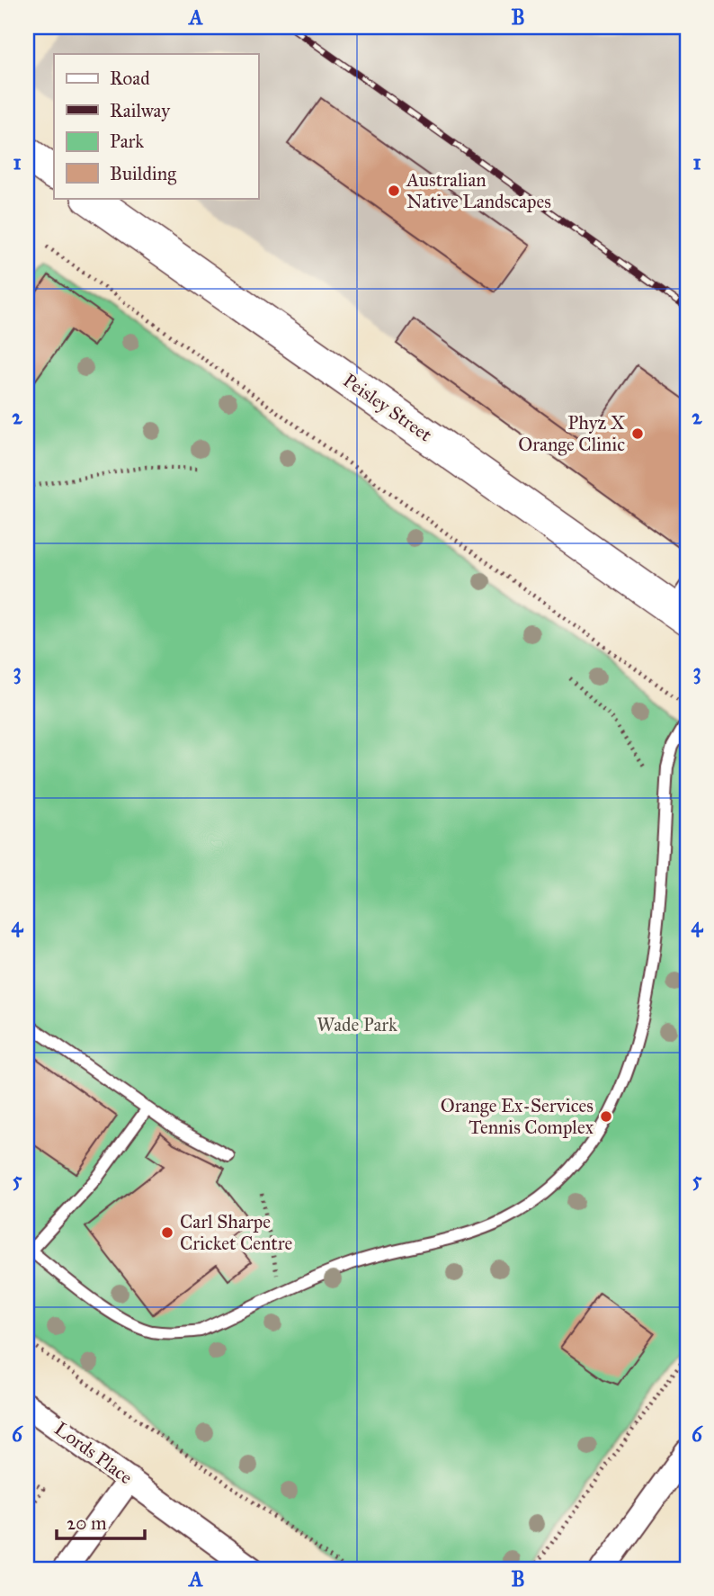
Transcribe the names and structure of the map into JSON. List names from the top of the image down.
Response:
{
  "streets": {
    "main road": ["Peisley Street"],
    "street": ["Lords Place"]
  },
  "parks": ["Wade Park"],
  "places": [
    "Australian Native Landscapes",
    "Phyz X Orange Clinic",
    "Orange Ex-Services Tennis Complex",
    "Carl Sharpe Cricket Centre"
  ],
  "legend": [
    "Road",
    "Railway",
    "Park",
    "Building"
  ],
  "scale_bar": "20 m",
  "grid": {
    "columns": ["A", "B"],
    "rows": [
      "1",
      "2",
      "3",
      "4",
      "5",
      "6"
    ]
  }
}
